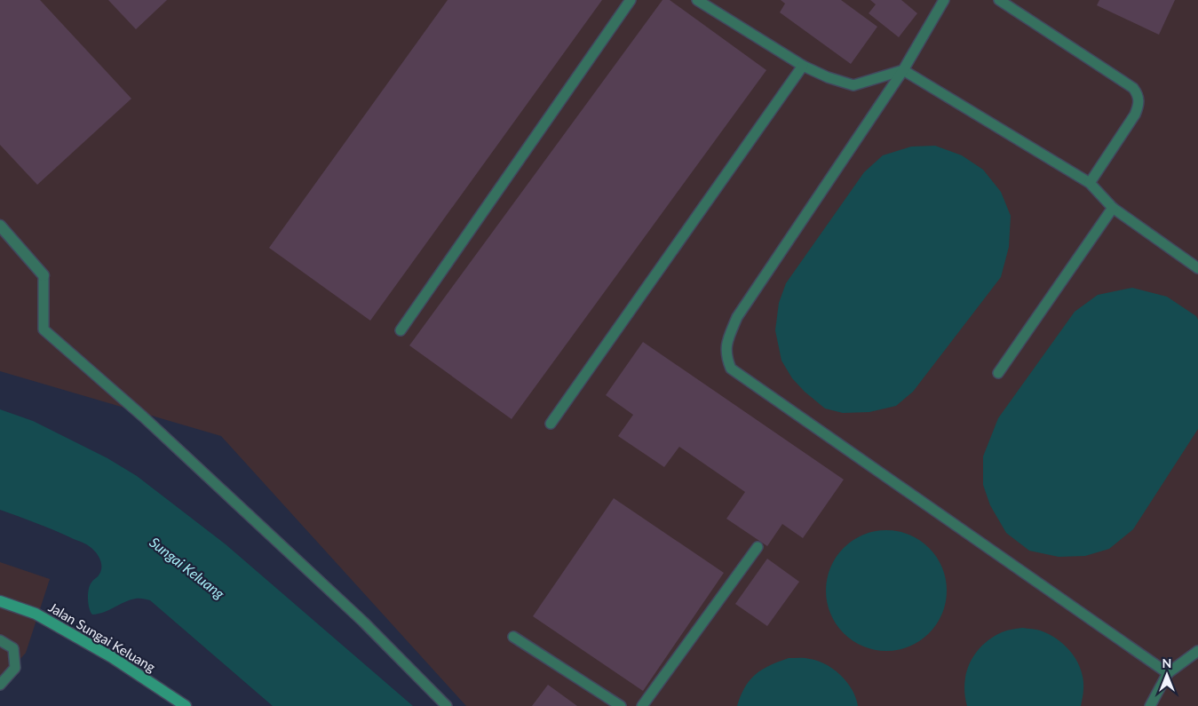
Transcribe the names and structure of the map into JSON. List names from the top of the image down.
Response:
{
  "streets": {
    "street": ["Jalan Sungai Keluang"]
  },
  "water": ["Sungai Keluang"],
  "north": "top"
}
